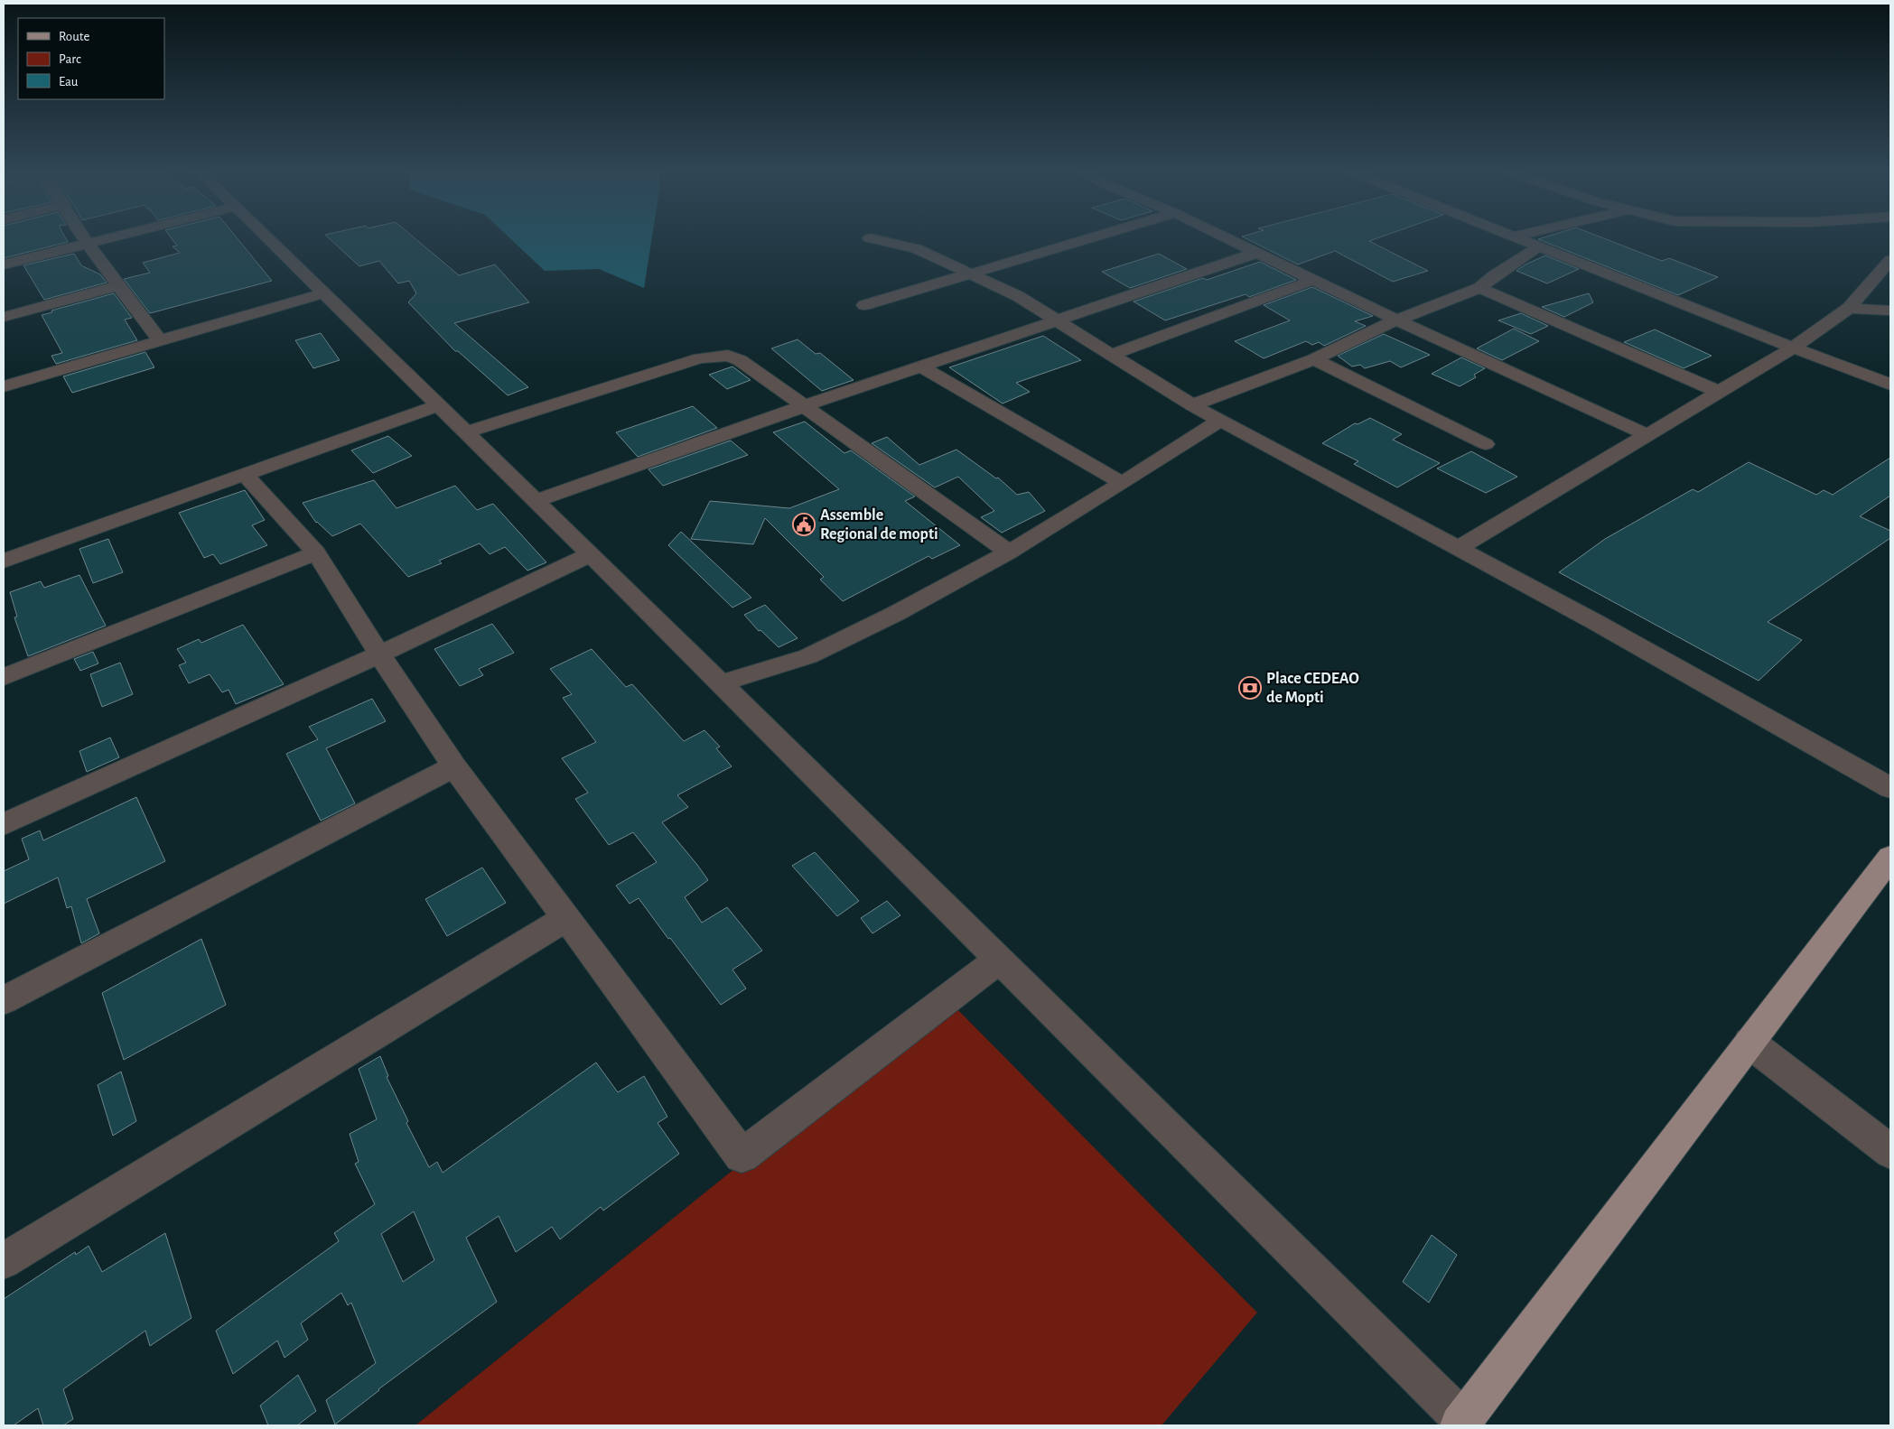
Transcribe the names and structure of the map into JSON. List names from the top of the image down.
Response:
{
  "places": {
    "public building": ["Assemble Regional de mopti"],
    "bank": ["Place CEDEAO de Mopti"]
  },
  "legend": ["Route", "Parc", "Eau"]
}
